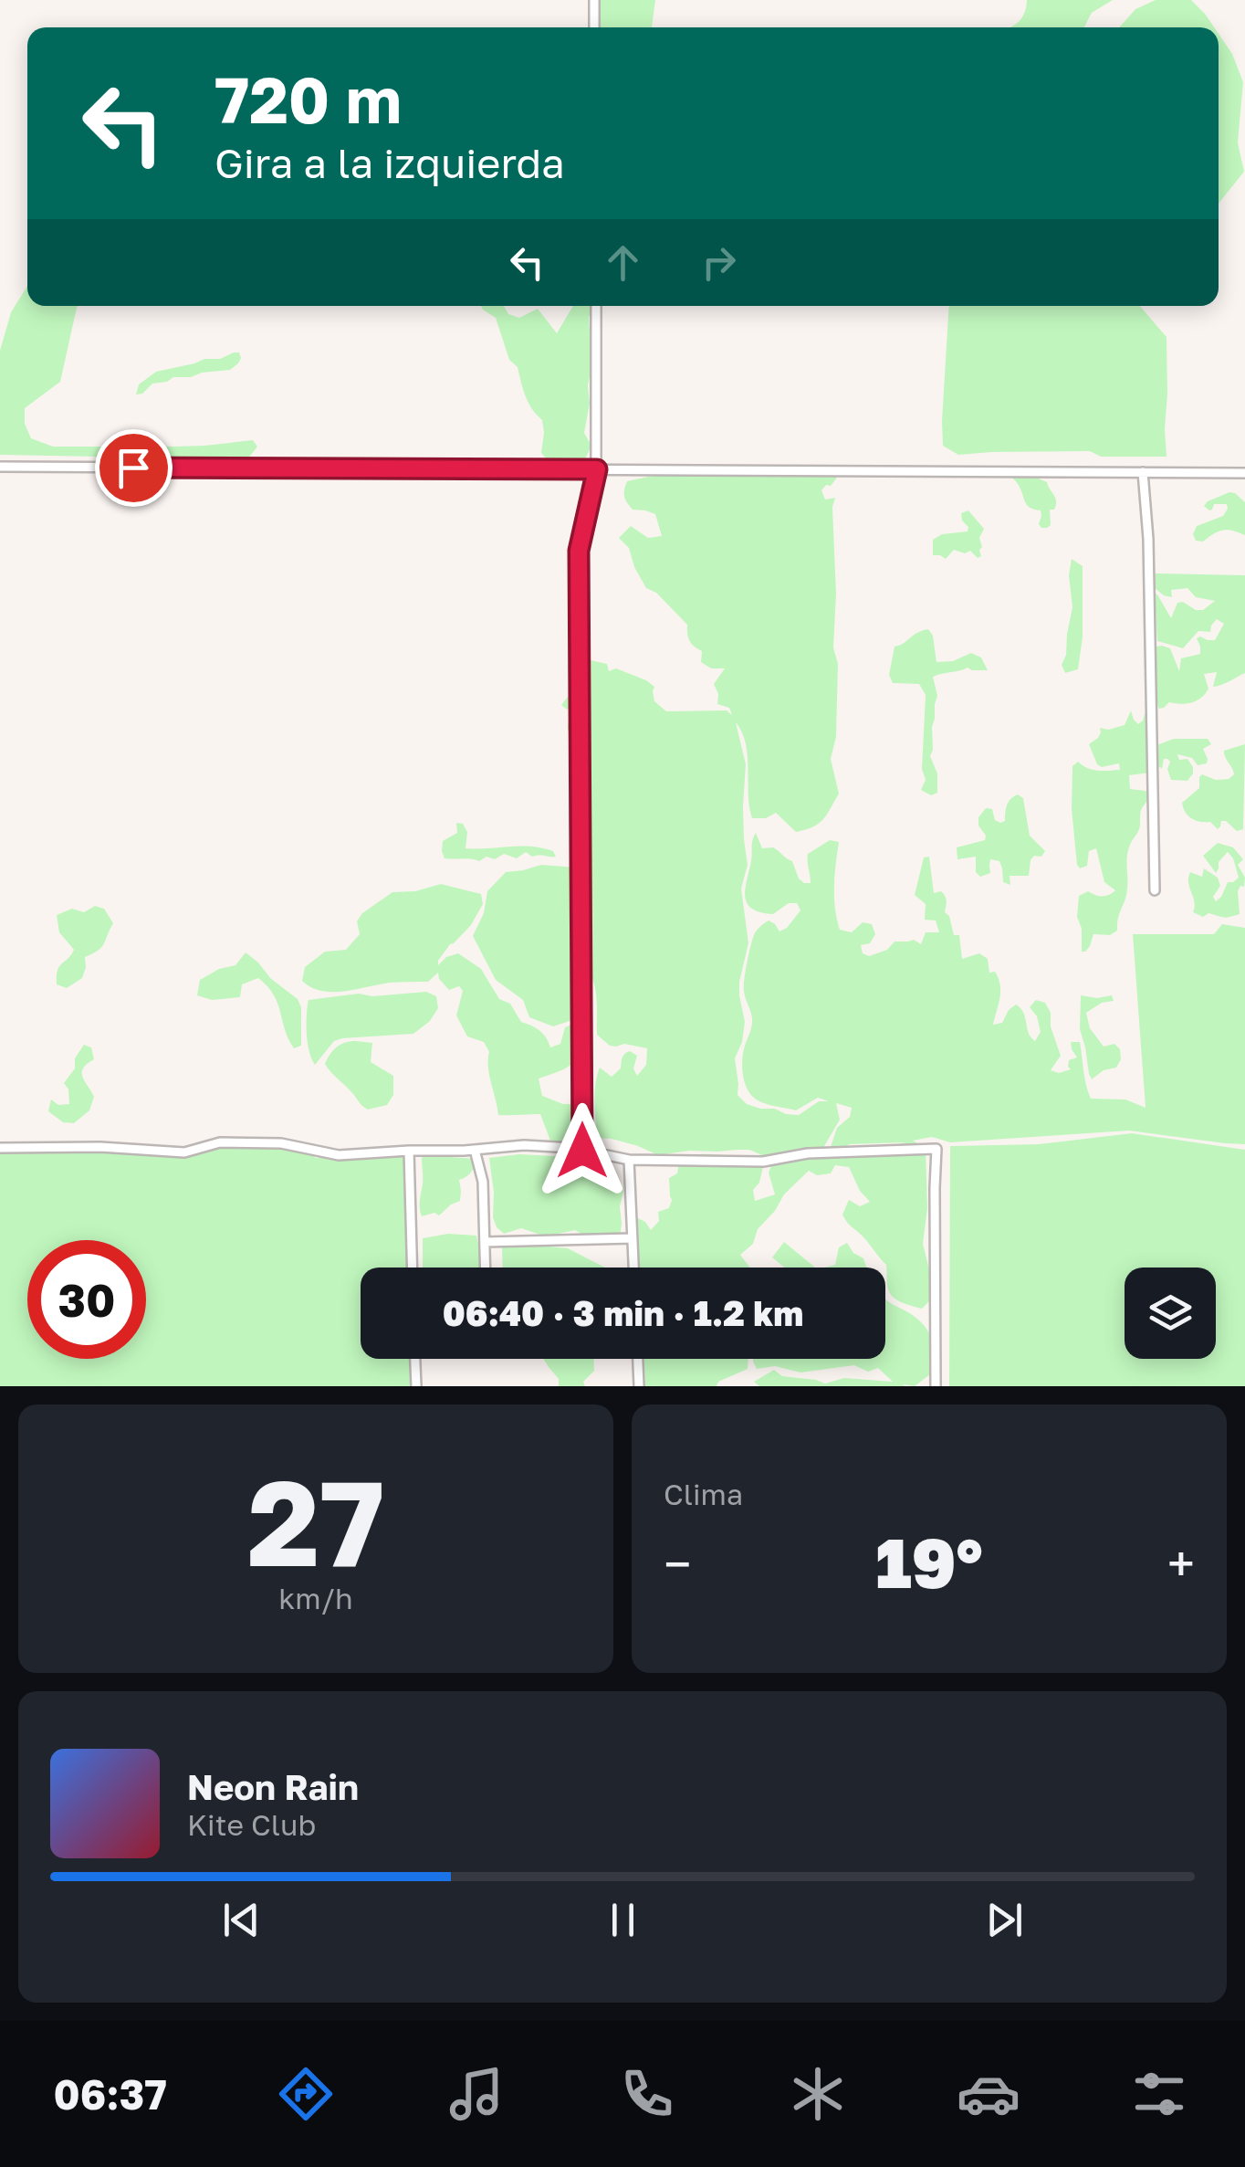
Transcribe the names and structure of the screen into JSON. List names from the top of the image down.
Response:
{
  "page": {
    "turn": ["720 m", "Gira a la izquierda"],
    "limit": "30",
    "trip": "06:40 · 3 min · 1.2 km",
    "tile": [
      ["27", "km/h"],
      "Clima"
    ],
    "heat": ["−", "19°", "+"],
    "song": ["Neon Rain", "Kite Club"],
    "tabs": "06:37"
  }
}
